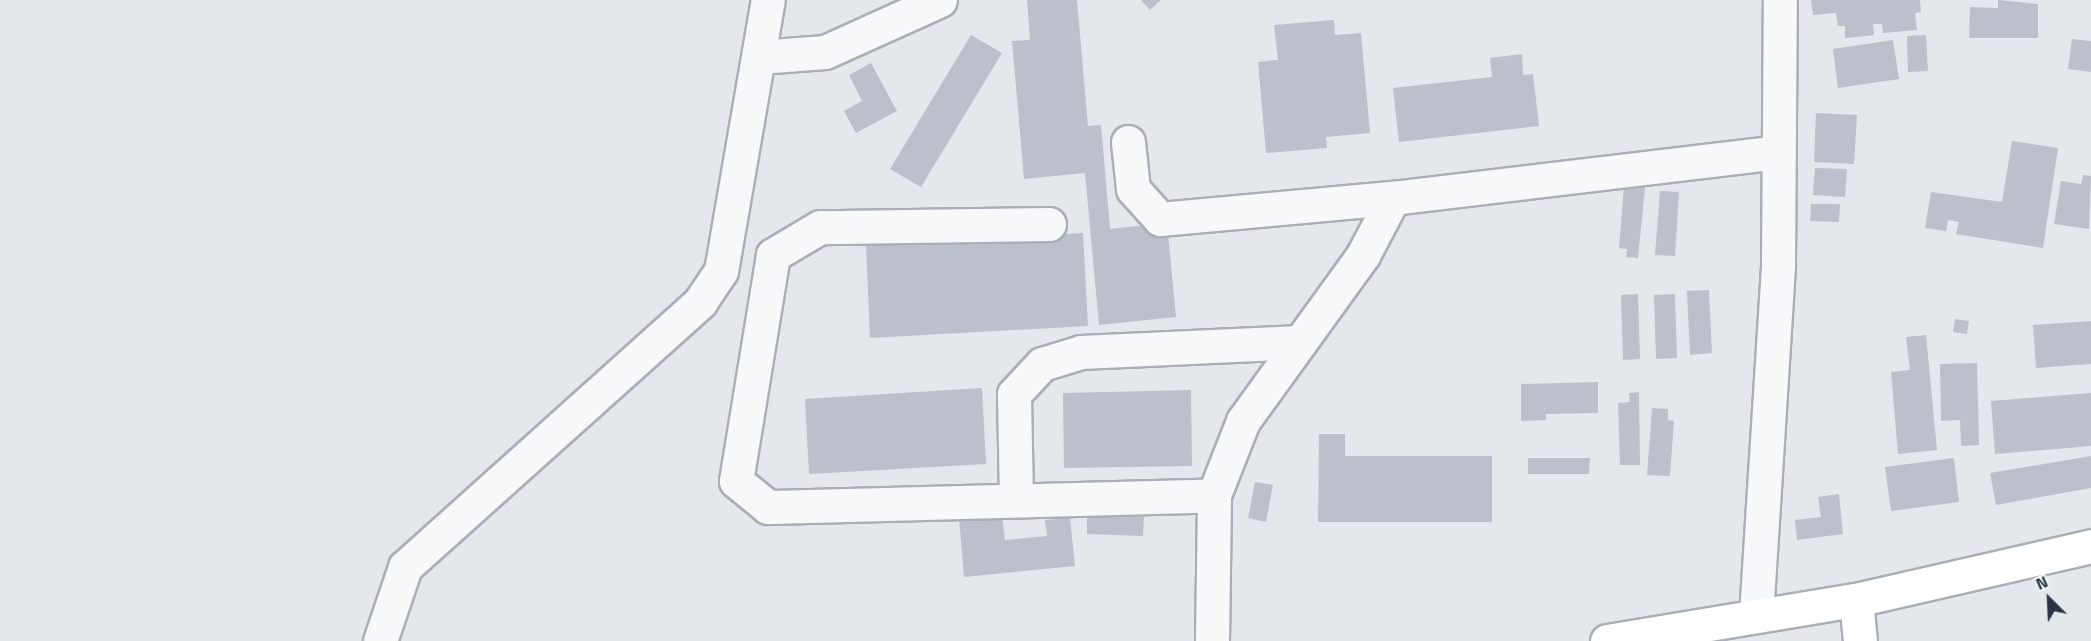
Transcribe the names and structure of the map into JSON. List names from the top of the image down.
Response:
{
  "north": "top left"
}
